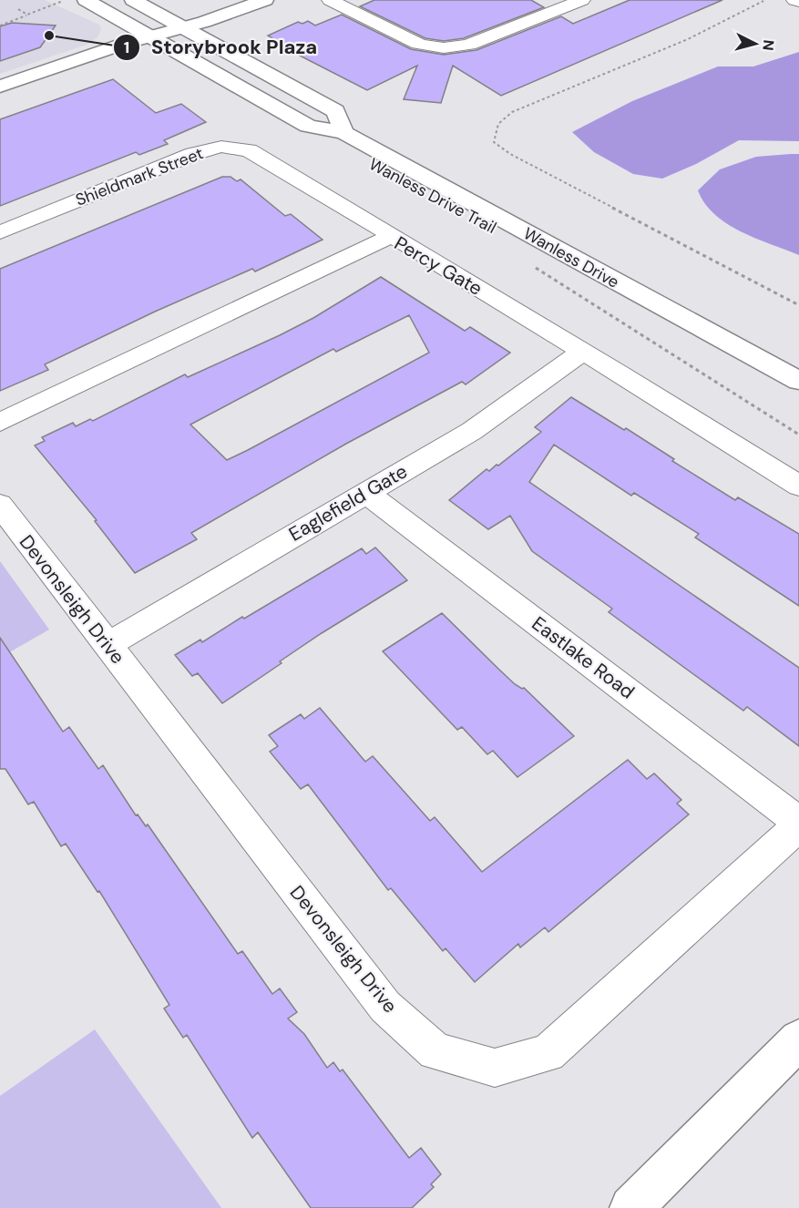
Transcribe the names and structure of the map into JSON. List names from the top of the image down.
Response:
{
  "streets": {
    "main road": ["Wanless Drive"],
    "street": [
      "Shieldmark Street",
      "Percy Gate",
      "Eaglefield Gate",
      "Devonsleigh Drive",
      "Eastlake Road"
    ]
  },
  "crossings": [
    ["Shieldmark Street", "Percy Gate"],
    ["Percy Gate", "Eaglefield Gate"],
    ["Eaglefield Gate", "Devonsleigh Drive"],
    ["Eaglefield Gate", "Eastlake Road"],
    ["Devonsleigh Drive", "Eastlake Road"]
  ],
  "places": ["Storybrook Plaza"],
  "north": "right"
}
